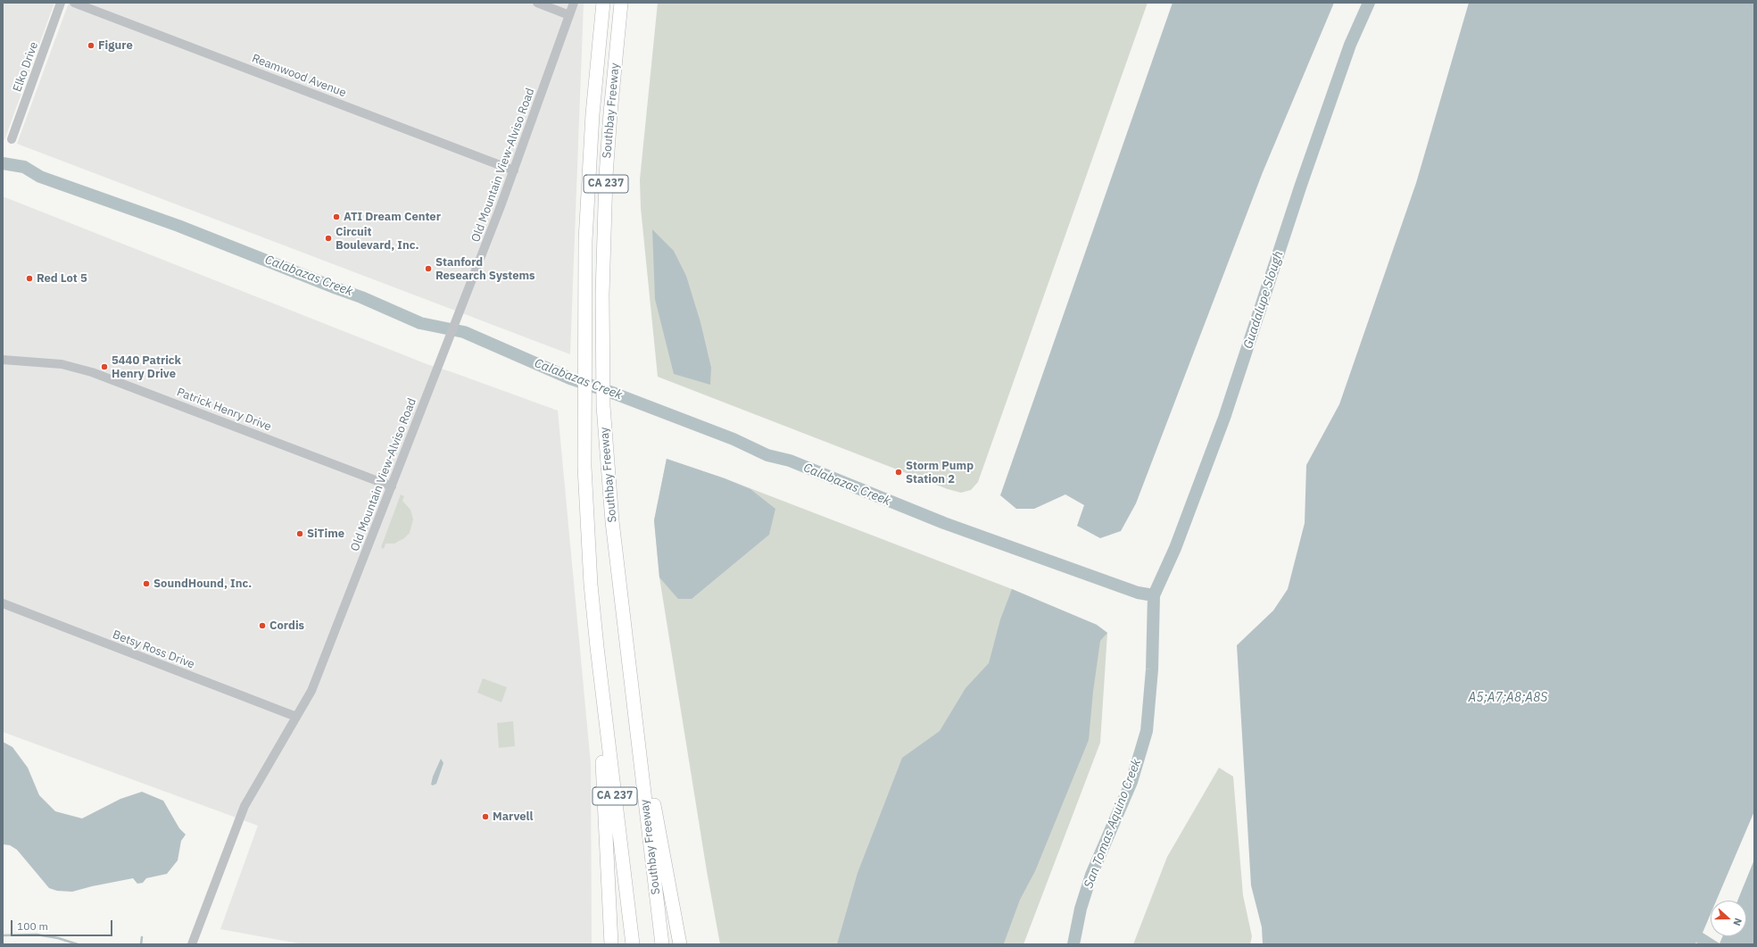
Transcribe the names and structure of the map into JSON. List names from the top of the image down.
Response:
{
  "streets": {
    "highway": ["Southbay Freeway", "CA 237"],
    "street": [
      "Elko Drive",
      "Reamwood Avenue",
      "Old Mountain View-Alviso Road",
      "Patrick Henry Drive",
      "Betsy Ross Drive"
    ]
  },
  "crossings": [
    ["Reamwood Avenue", "Old Mountain View-Alviso Road"],
    ["Old Mountain View-Alviso Road", "Patrick Henry Drive"],
    ["Old Mountain View-Alviso Road", "Betsy Ross Drive"]
  ],
  "water": [
    "Calabazas Creek",
    "Guadalupe Slough",
    "A5;A7;A8;A8S",
    "San Tomas Aquino Creek"
  ],
  "places": [
    "Figure",
    "ATI Dream Center",
    "Circuit Boulevard, Inc.",
    "Stanford Research Systems",
    "Red Lot 5",
    "5440 Patrick Henry Drive",
    "Storm Pump Station 2",
    "SiTime",
    "SoundHound, Inc.",
    "Cordis",
    "Marvell"
  ],
  "scale_bar": "100 m",
  "north": "right"
}
